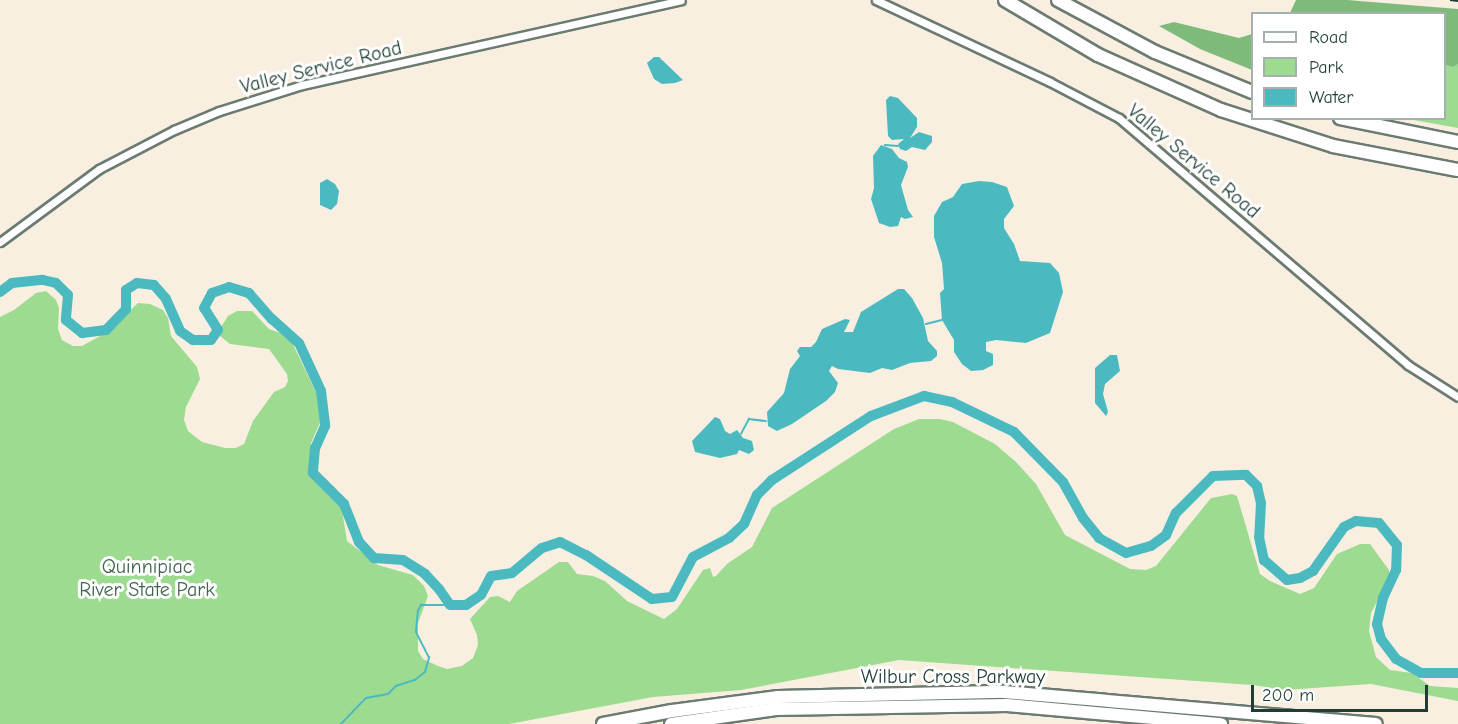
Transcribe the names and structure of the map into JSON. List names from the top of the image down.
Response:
{
  "streets": {
    "highway": ["Wilbur Cross Parkway"],
    "street": ["Valley Service Road"]
  },
  "parks": ["Quinnipiac River State Park"],
  "legend": ["Road", "Park", "Water"],
  "scale_bar": "200 m"
}
